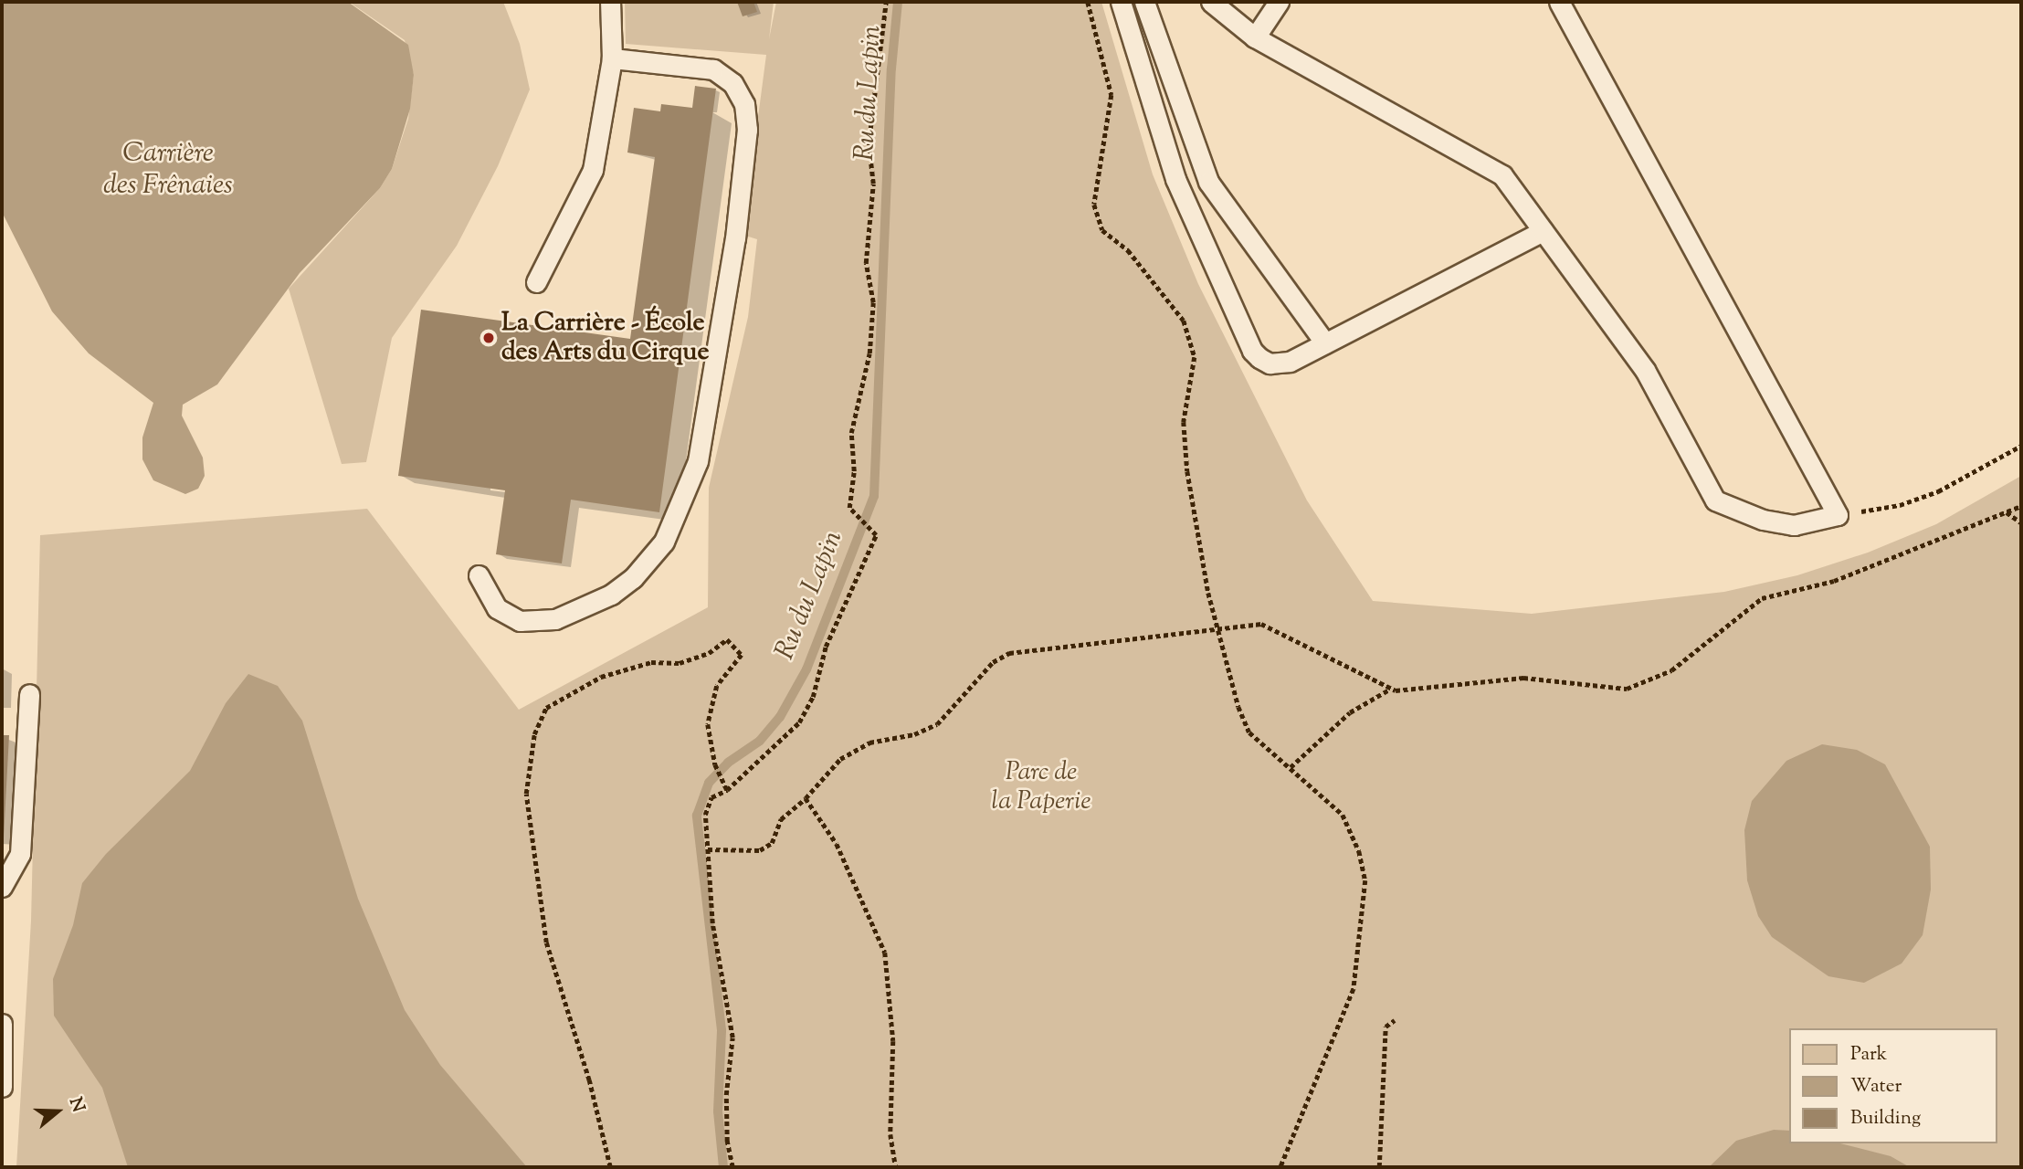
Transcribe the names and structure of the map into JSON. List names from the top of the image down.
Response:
{
  "water": ["Ru du Lapin", "Carrière des Frênaies"],
  "parks": ["Parc de la Paperie"],
  "places": ["La Carrière - École des Arts du Cirque"],
  "legend": ["Park", "Water", "Building"],
  "north": "right"
}
